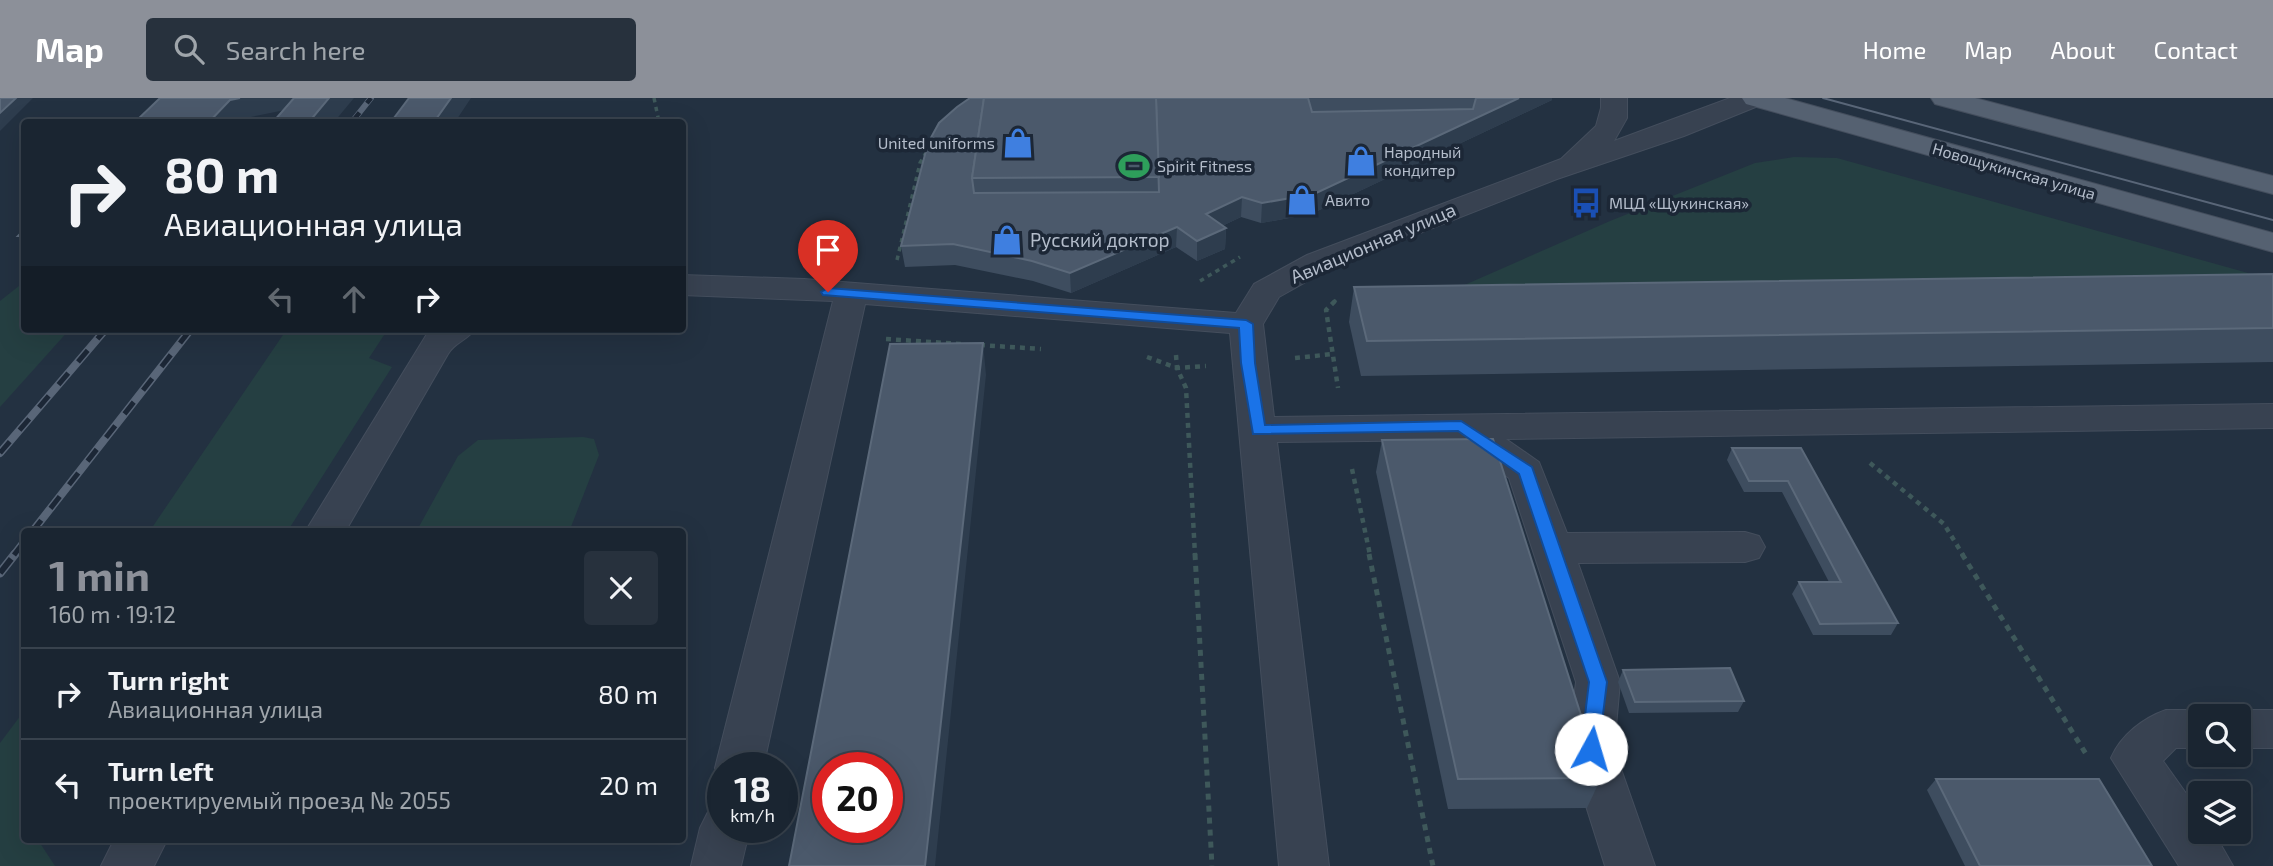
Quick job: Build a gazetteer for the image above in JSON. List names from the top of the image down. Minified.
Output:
{"streets":{"main road":["Новощукинская улица"],"street":["Авиационная улица"]},"crossings":[["Новощукинская улица","Авиационная улица"]],"places":{"shop":["United uniforms","Народный кондитер","Авито","Русский доктор"],"sports":["Spirit Fitness"],"bus stop":["МЦД «Щукинская»"]},"page":{"header":"Map","search":"Search here","nav":["Home","Map","About","Contact"],"turn":["80 m","Авиационная улица"],"heading":["1 min","160 m · 19:12"],"list":[{"name":"Turn right","note":"Авиационная улица","value":"80 m"},{"name":"Turn left","note":"проектируемый проезд № 2055","value":"20 m"}],"speed":"18 km/h","limit":"20"}}
